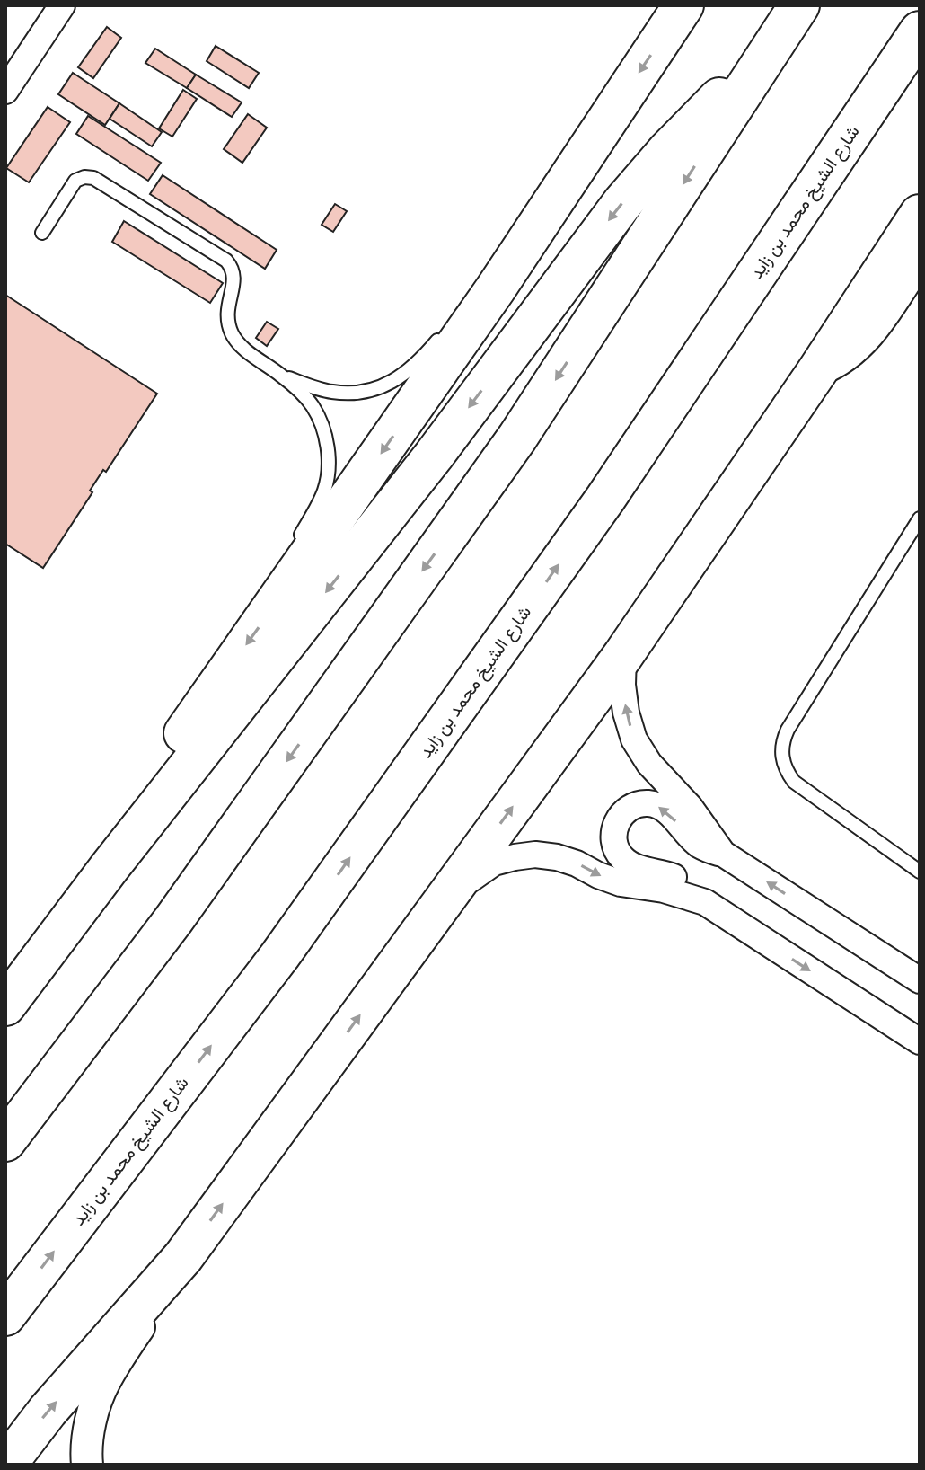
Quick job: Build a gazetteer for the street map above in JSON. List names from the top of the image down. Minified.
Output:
{"streets":{"highway":["شارع الشيخ محمد بن زايد"]}}
